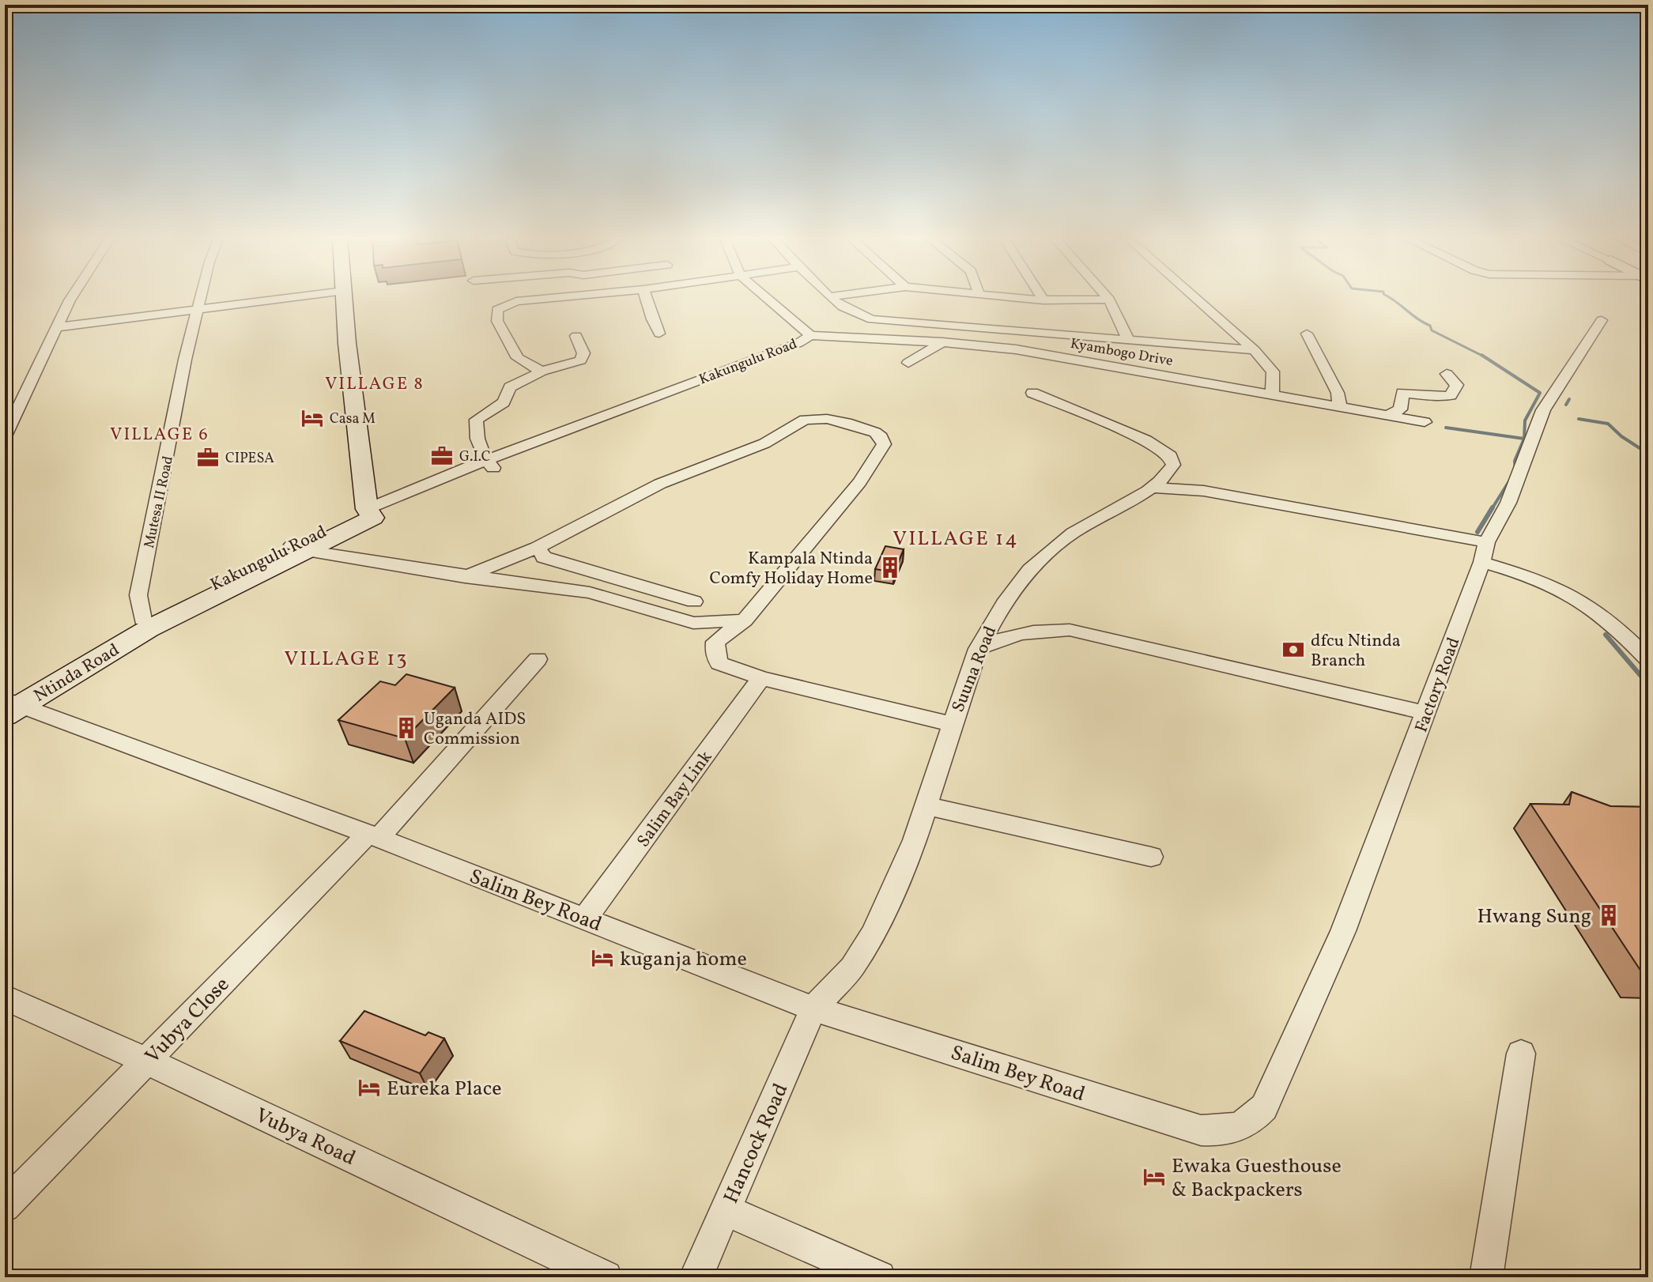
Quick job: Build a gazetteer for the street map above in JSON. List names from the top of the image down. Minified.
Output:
{"streets":{"main road":["Kakungulu Road","Ntinda Road"],"street":["Kyambogo Drive","Mutesa II Road","Suuna Road","Factory Road","Salim Bay Link","Salim Bey Road","Vubya Close","Vubya Road","Hancock Road"]},"crossings":[["Kyambogo Drive","Kakungulu Road"],["Kakungulu Road","Mutesa II Road"],["Kakungulu Road","Ntinda Road"],["Mutesa II Road","Ntinda Road"],["Suuna Road","Salim Bey Road"],["Suuna Road","Hancock Road"],["Ntinda Road","Salim Bey Road"],["Factory Road","Salim Bey Road"],["Salim Bay Link","Salim Bey Road"],["Salim Bey Road","Vubya Close"],["Salim Bey Road","Hancock Road"],["Vubya Close","Vubya Road"]],"districts":["VILLAGE 8","VILLAGE 6","VILLAGE 14","VILLAGE 13"],"places":{"hotel":["Casa M","kuganja home","Eureka Place","Ewaka Guesthouse & Backpackers"],"office":["G.I.C","CIPESA"],"building":["Kampala Ntinda Comfy Holiday Home","Uganda AIDS Commission","Hwang Sung"],"bank":["dfcu Ntinda Branch"]}}
